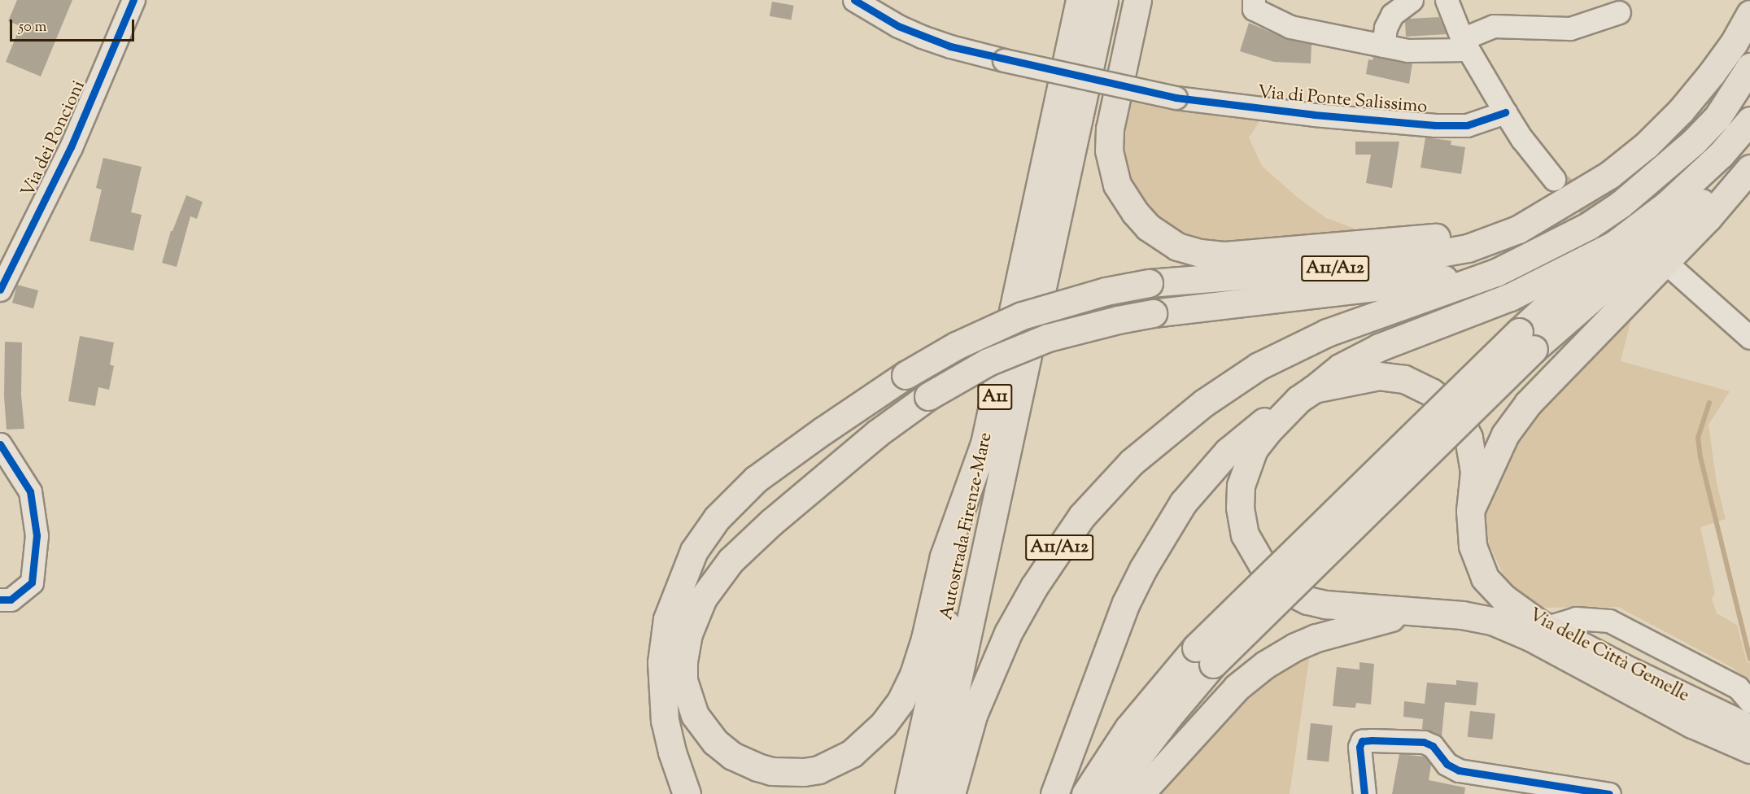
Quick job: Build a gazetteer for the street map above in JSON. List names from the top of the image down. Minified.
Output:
{"streets":{"main road":["A11/A12","A11","Autostrada Firenze-Mare","Via delle Città Gemelle"],"street":["Via di Ponte Salissimo","Via dei Poncioni"]},"scale_bar":"50 m"}
